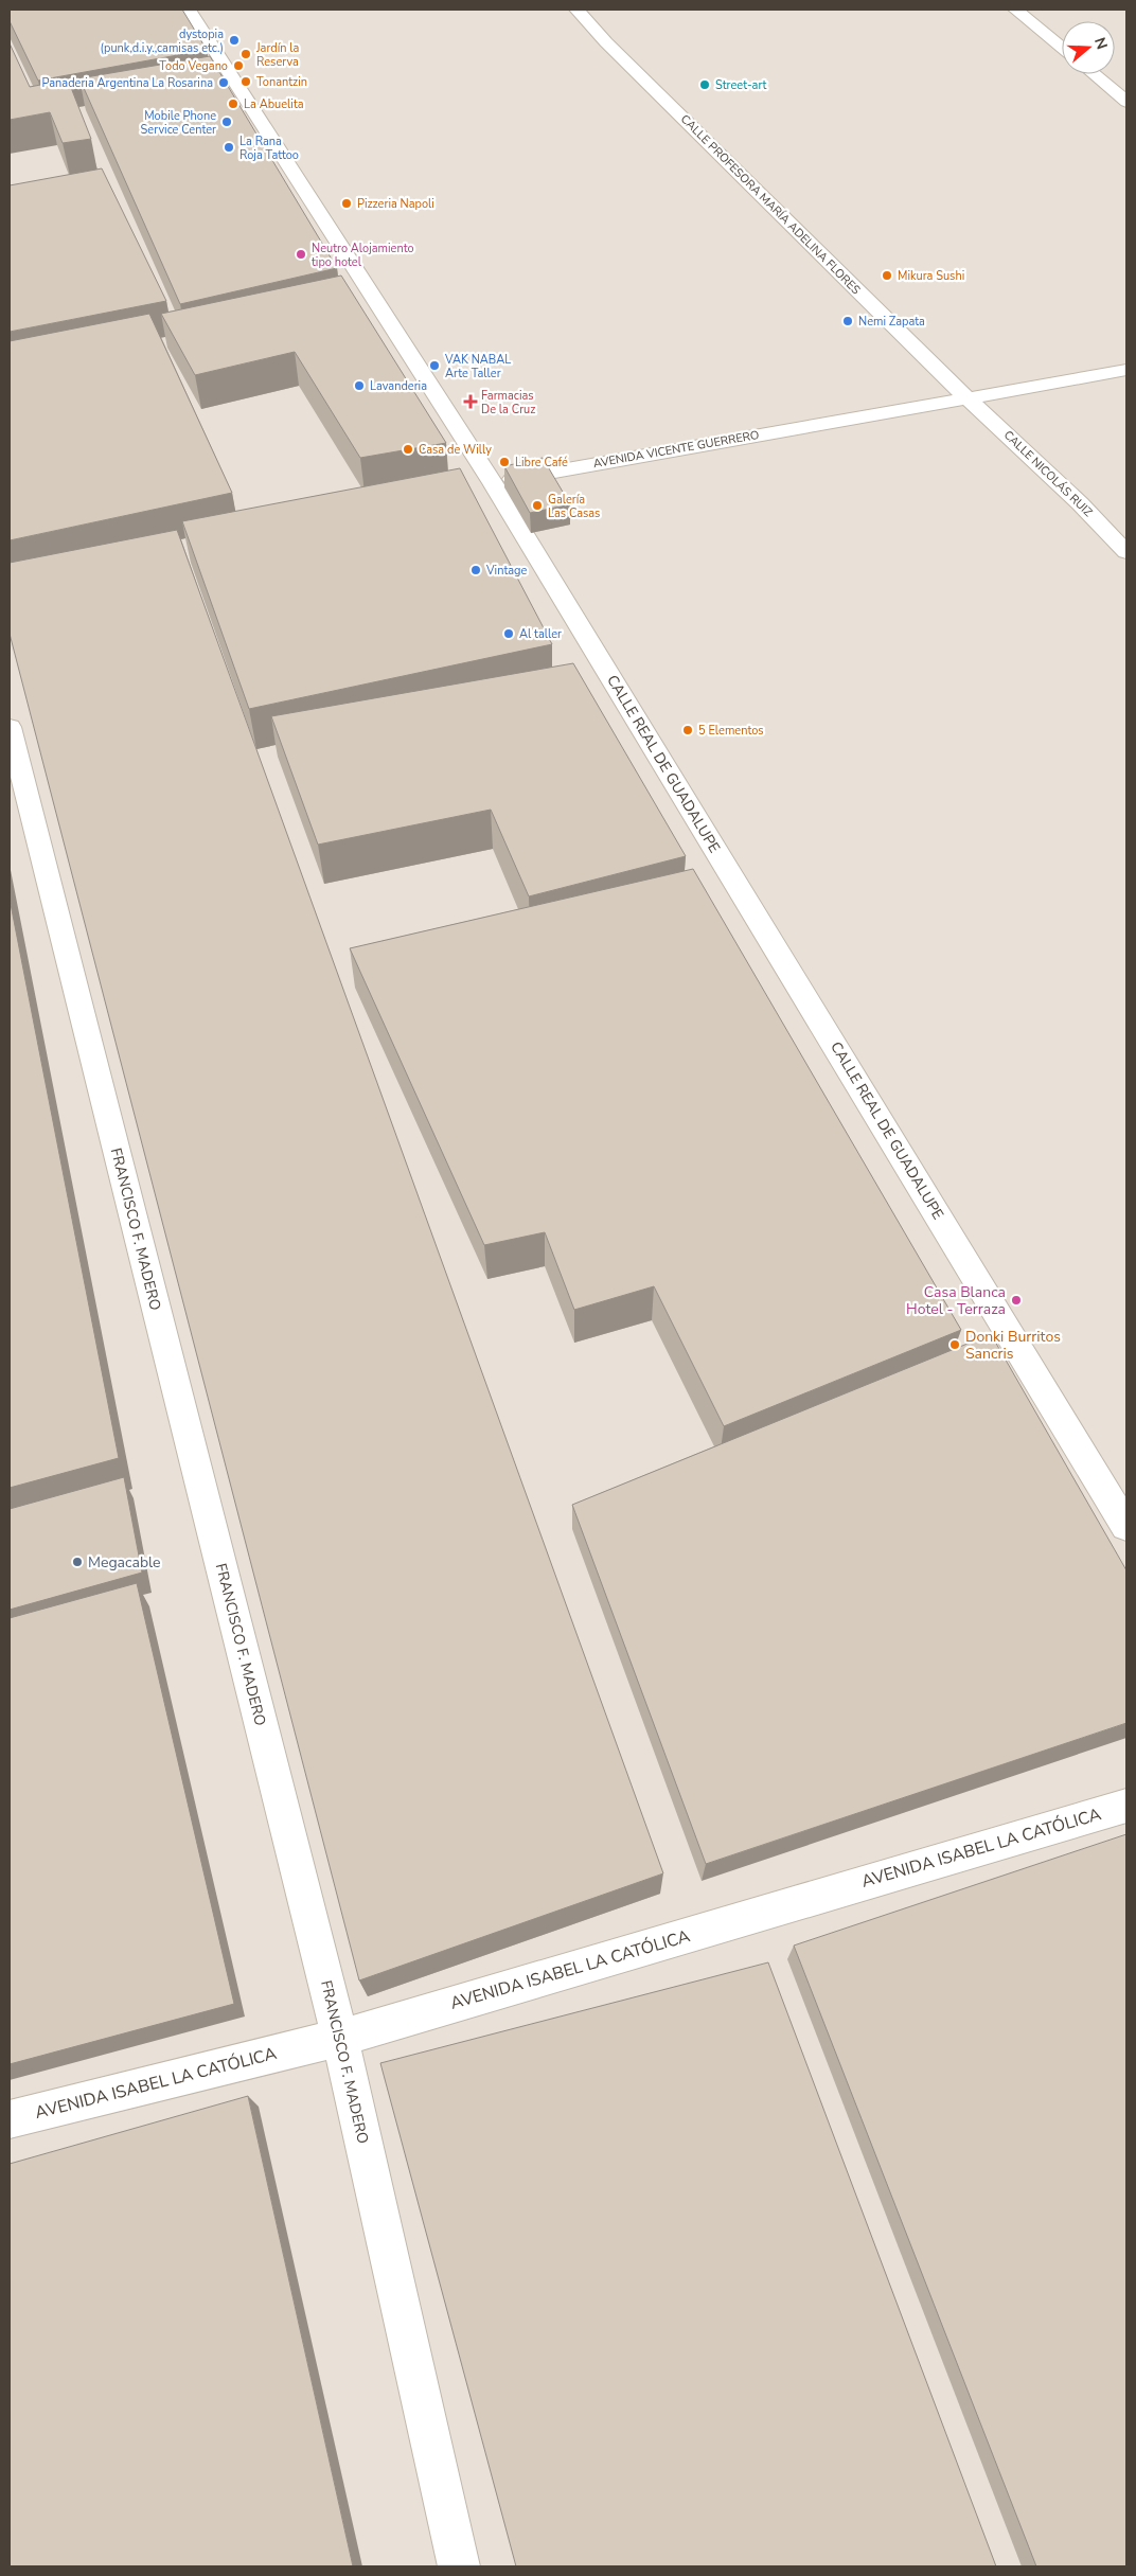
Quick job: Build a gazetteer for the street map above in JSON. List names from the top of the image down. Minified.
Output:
{"streets":{"street":["CALLE PROFESORA MARÍA ADELINA FLORES","AVENIDA VICENTE GUERRERO","CALLE NICOLÁS RUIZ","CALLE REAL DE GUADALUPE","FRANCISCO F. MADERO","AVENIDA ISABEL LA CATÓLICA"]},"crossings":[["CALLE PROFESORA MARÍA ADELINA FLORES","AVENIDA VICENTE GUERRERO"],["CALLE PROFESORA MARÍA ADELINA FLORES","CALLE NICOLÁS RUIZ"],["AVENIDA VICENTE GUERRERO","CALLE NICOLÁS RUIZ"],["AVENIDA VICENTE GUERRERO","CALLE REAL DE GUADALUPE"],["FRANCISCO F. MADERO","AVENIDA ISABEL LA CATÓLICA"]],"places":{"other":["dystopia (punk,d.i.y.,camisas etc.)","Jardín la Reserva","Todo Vegano","Tonantzin","Panaderia Argentina La Rosarina","Street-art","La Abuelita","Mobile Phone Service Center","La Rana Roja Tattoo","Pizzeria Napoli","Neutro Alojamiento tipo hotel","Mikura Sushi","Nemi Zapata","VAK NABAL Arte Taller","Lavanderia","Casa de Willy","Libre Café","Galería Las Casas","Vintage","Al taller","5 Elementos","Casa Blanca Hotel - Terraza","Donki Burritos Sancris","Megacable"],"health":["Farmacias De la Cruz"]},"north":"right"}
